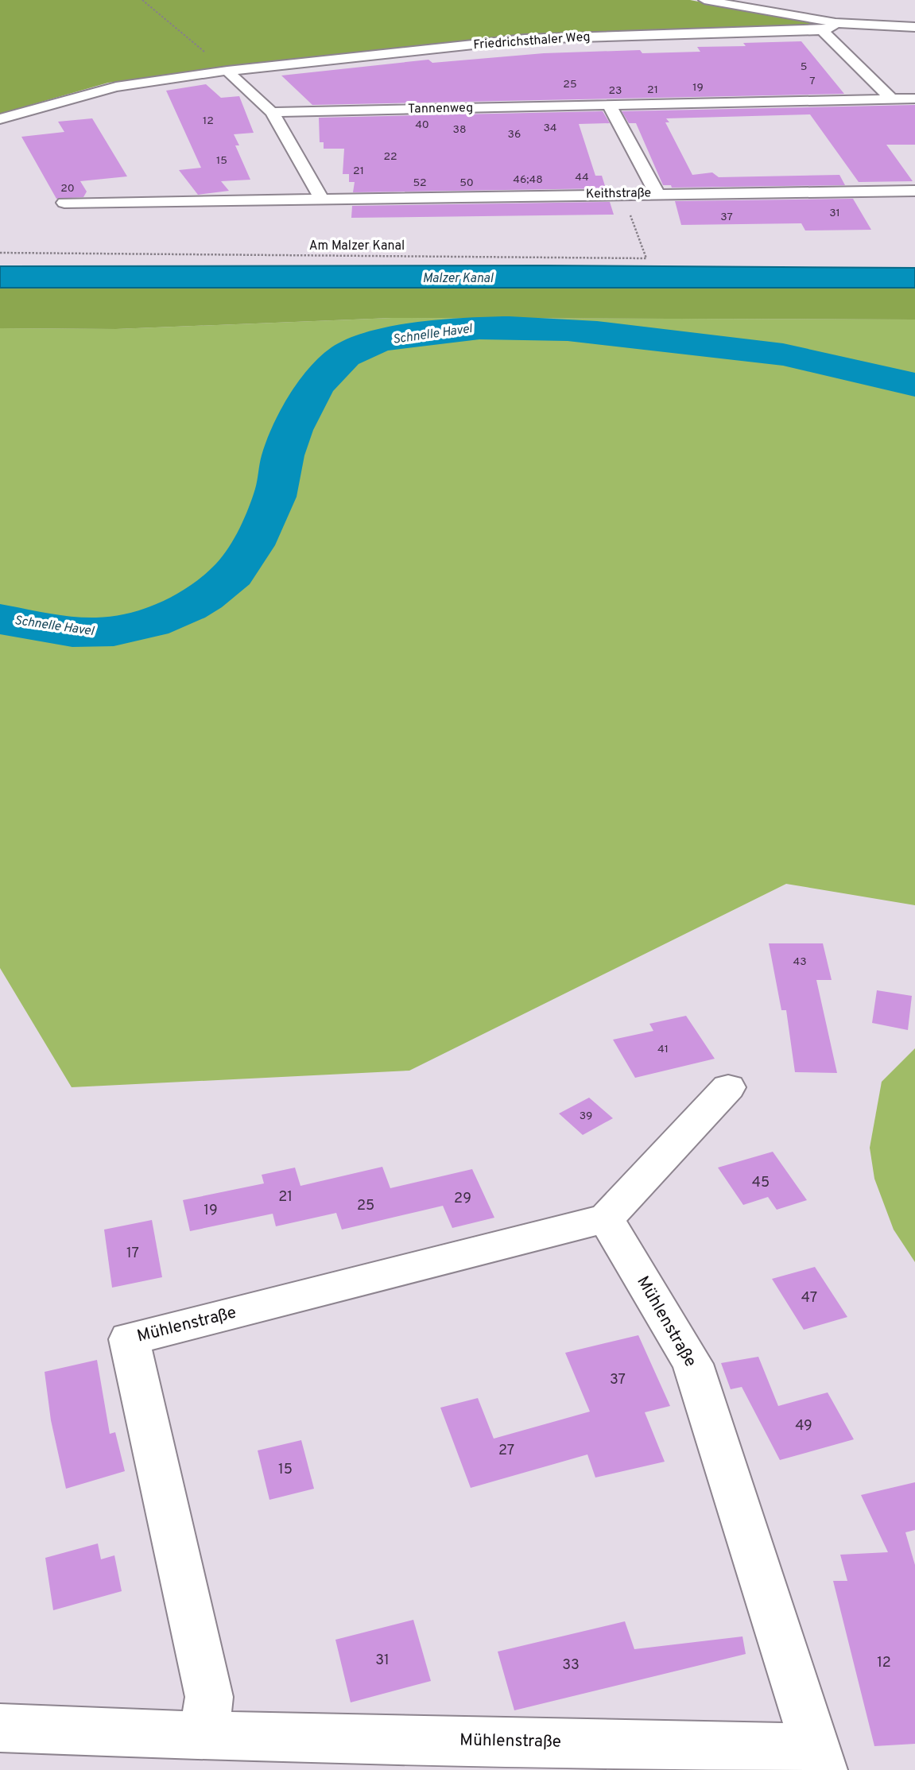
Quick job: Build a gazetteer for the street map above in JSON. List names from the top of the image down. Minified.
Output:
{"streets":{"street":["Friedrichsthaler Weg","Tannenweg","Keithstraße","Mühlenstraße"],"path":["Am Malzer Kanal"]},"crossings":[["Keithstraße","Am Malzer Kanal"]],"water":["Malzer Kanal","Schnelle Havel"],"house_numbers":["5","7","25","19","21","23","12","40","34","38","36","22","15","21","44","46;48","52","50","20","31","37","43","41","39","45","21","29","25","19","17","47","37","49","27","15","31","12","33"]}
